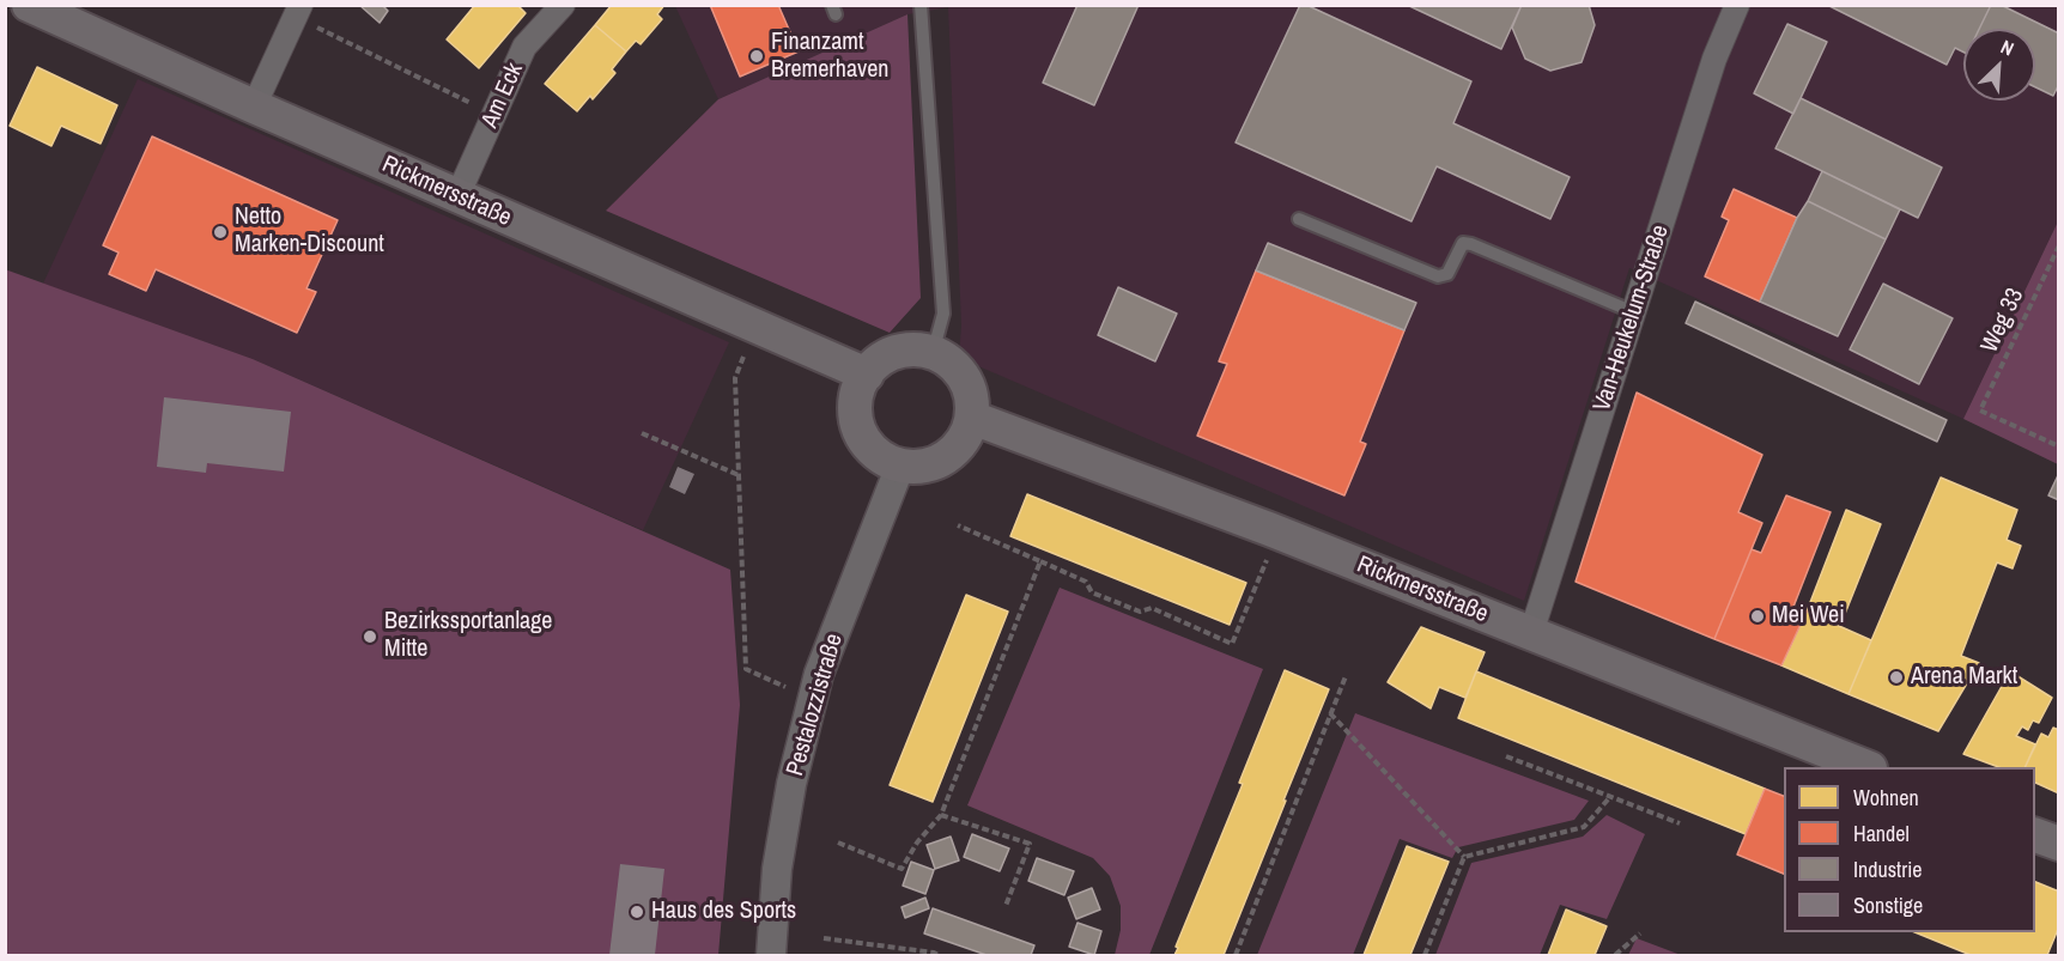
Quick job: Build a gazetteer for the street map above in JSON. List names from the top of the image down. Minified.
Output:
{"streets":{"main road":["Rickmersstraße"],"street":["Am Eck","Van-Heukelum-Straße","Pestalozzistraße"],"path":["Weg 33"]},"crossings":[["Am Eck","Rickmersstraße"],["Rickmersstraße","Van-Heukelum-Straße"],["Rickmersstraße","Pestalozzistraße"]],"places":["Finanzamt Bremerhaven","Netto Marken-Discount","Mei Wei","Bezirkssportanlage Mitte","Arena Markt","Haus des Sports"],"legend":["Wohnen","Handel","Industrie","Sonstige"],"north":"top right"}
